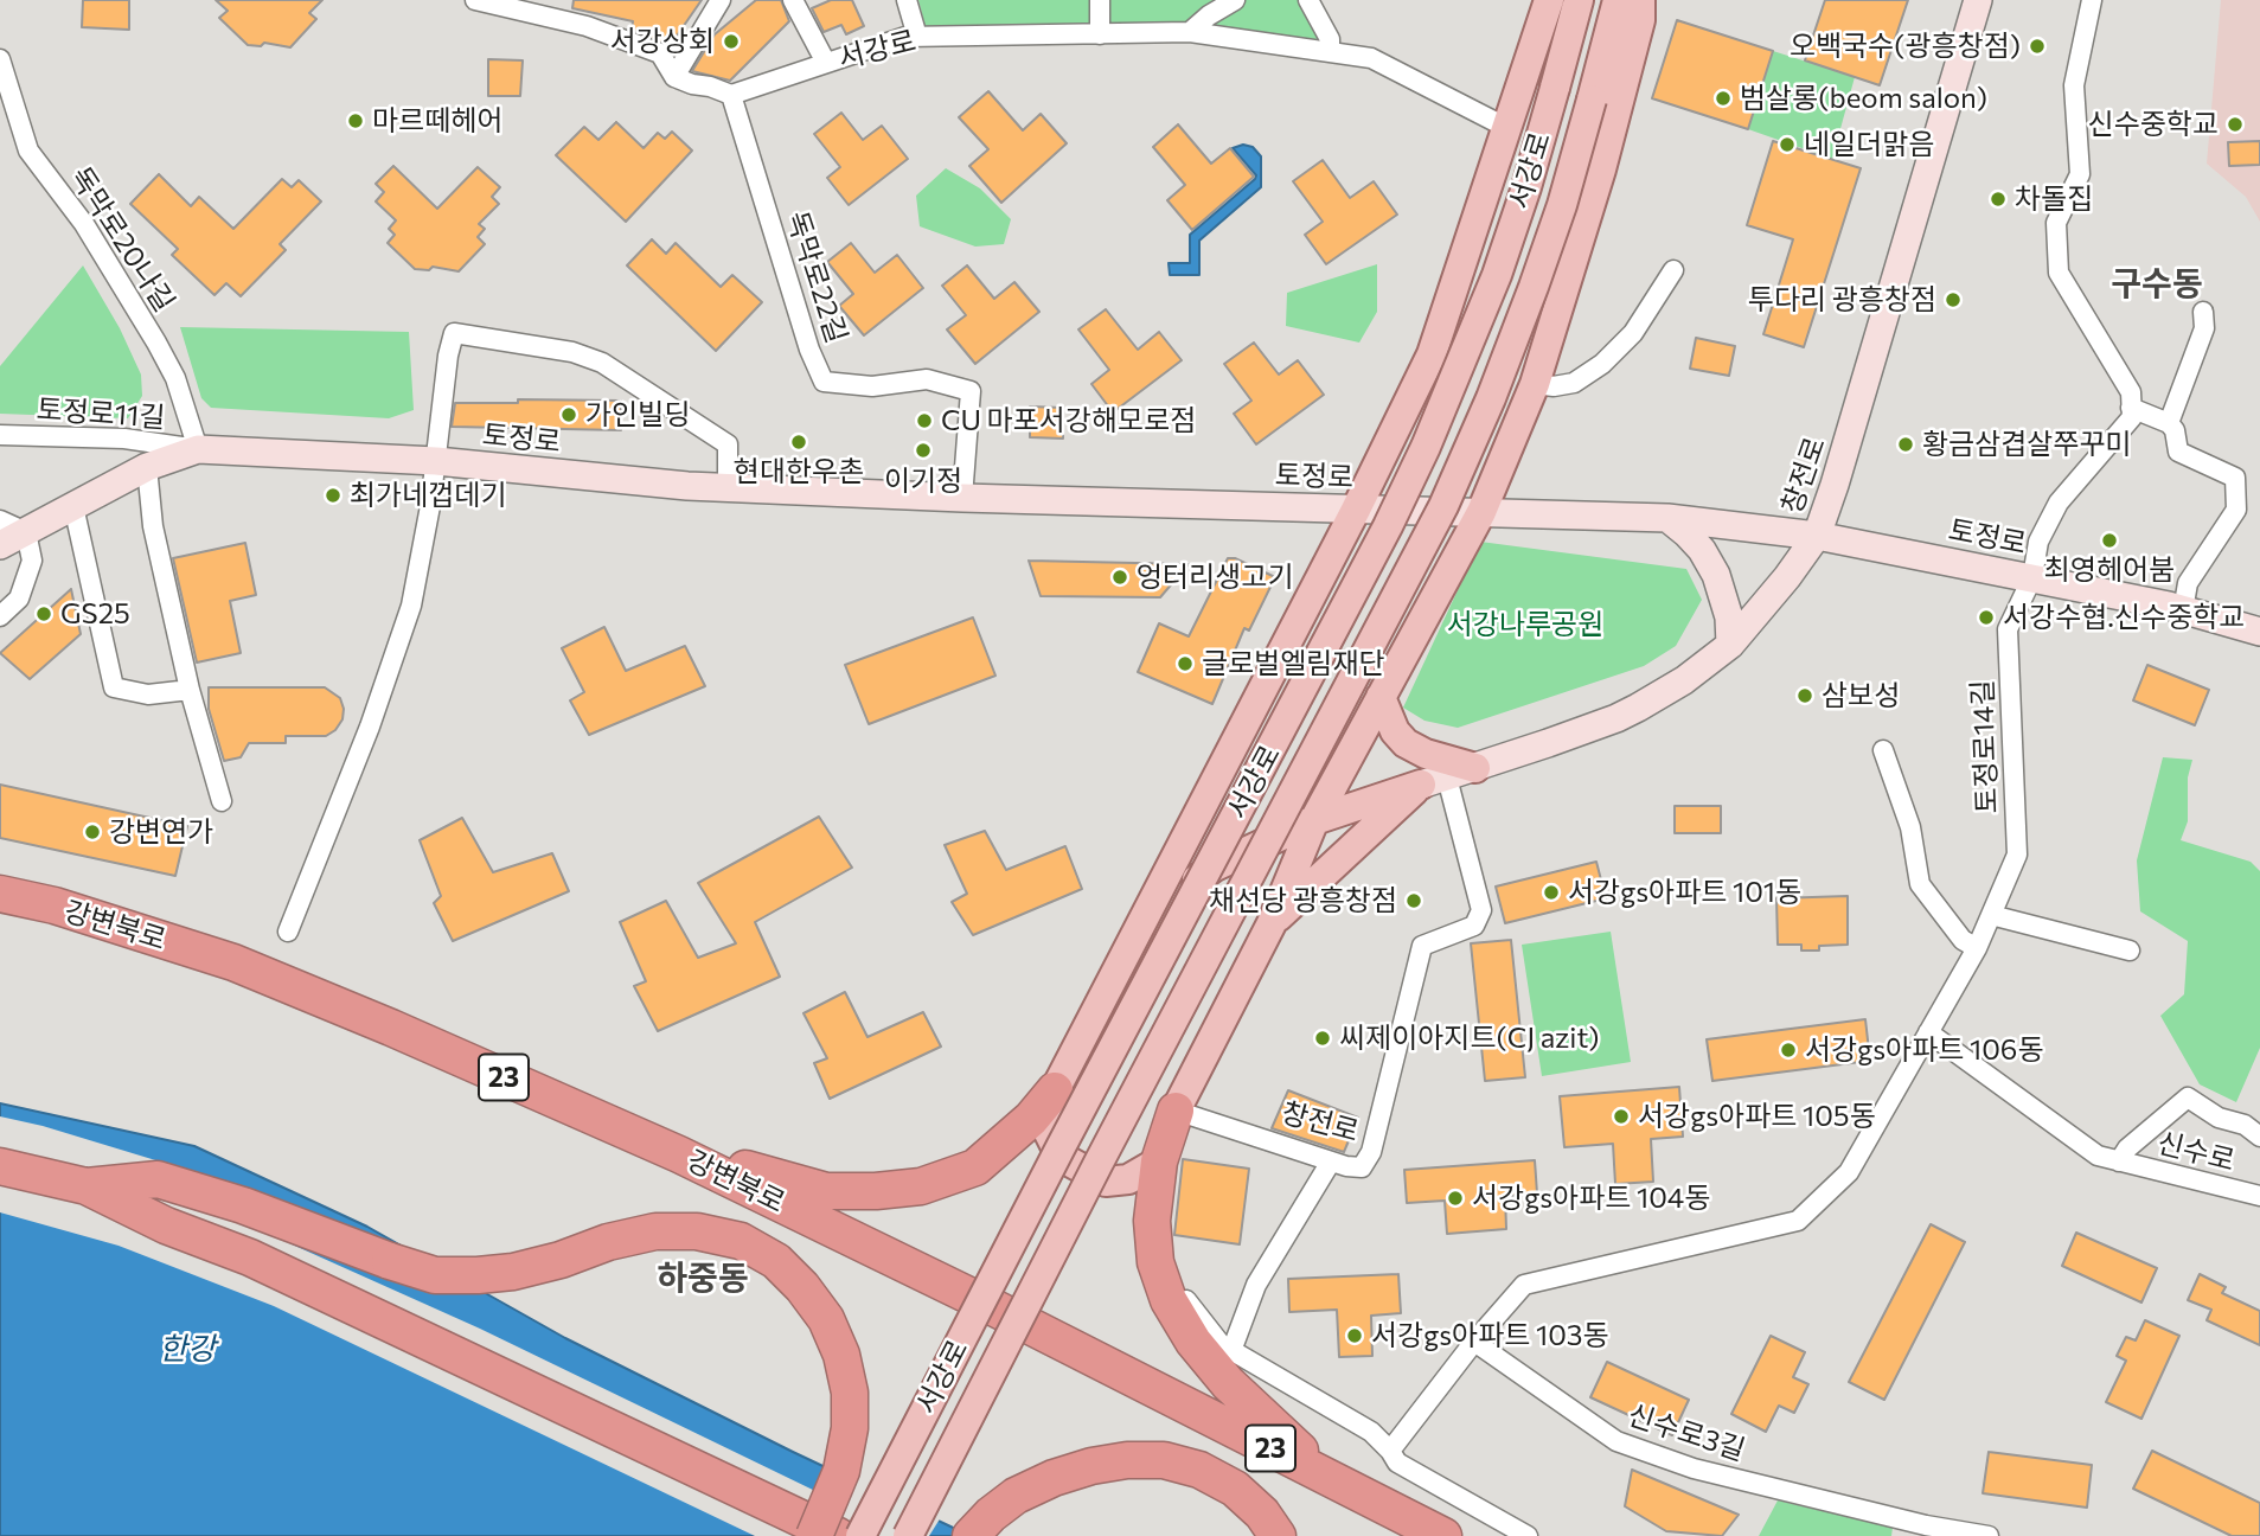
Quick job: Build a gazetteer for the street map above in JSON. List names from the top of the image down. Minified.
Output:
{"streets":{"highway":["강변북로","23"],"main road":["서강로","토정로","창전로"],"street":["독막로20나길","독막로22길","토정로11길","토정로14길","신수로","신수로3길"]},"crossings":[["서강로","독막로22길"],["독막로20나길","토정로11길"],["독막로20나길","토정로"],["독막로22길","토정로"],["토정로11길","토정로"],["토정로","창전로"],["토정로","토정로14길"],["토정로14길","신수로"],["토정로14길","신수로3길"]],"districts":["구수동","하중동"],"water":["한강"],"parks":["서강나루공원"],"places":["서강상회","오백국수(광흥창점)","범살롱(beom salon)","마르떼헤어","신수중학교","네일더맑음","차돌집","투다리 광흥창점","가인빌딩","CU 마포서강해모로점","현대한우촌","황금삼겹살쭈꾸미","이기정","최가네껍데기","최영헤어붐","엉터리생고기","GS25","서강수협.신수중학교","글로벌엘림재단","삼보성","강변연가","서강gs아파트 101동","채선당 광흥창점","씨제이아지트(CJ azit)","서강gs아파트 106동","서강gs아파트 105동","서강gs아파트 104동","서강gs아파트 103동"]}
